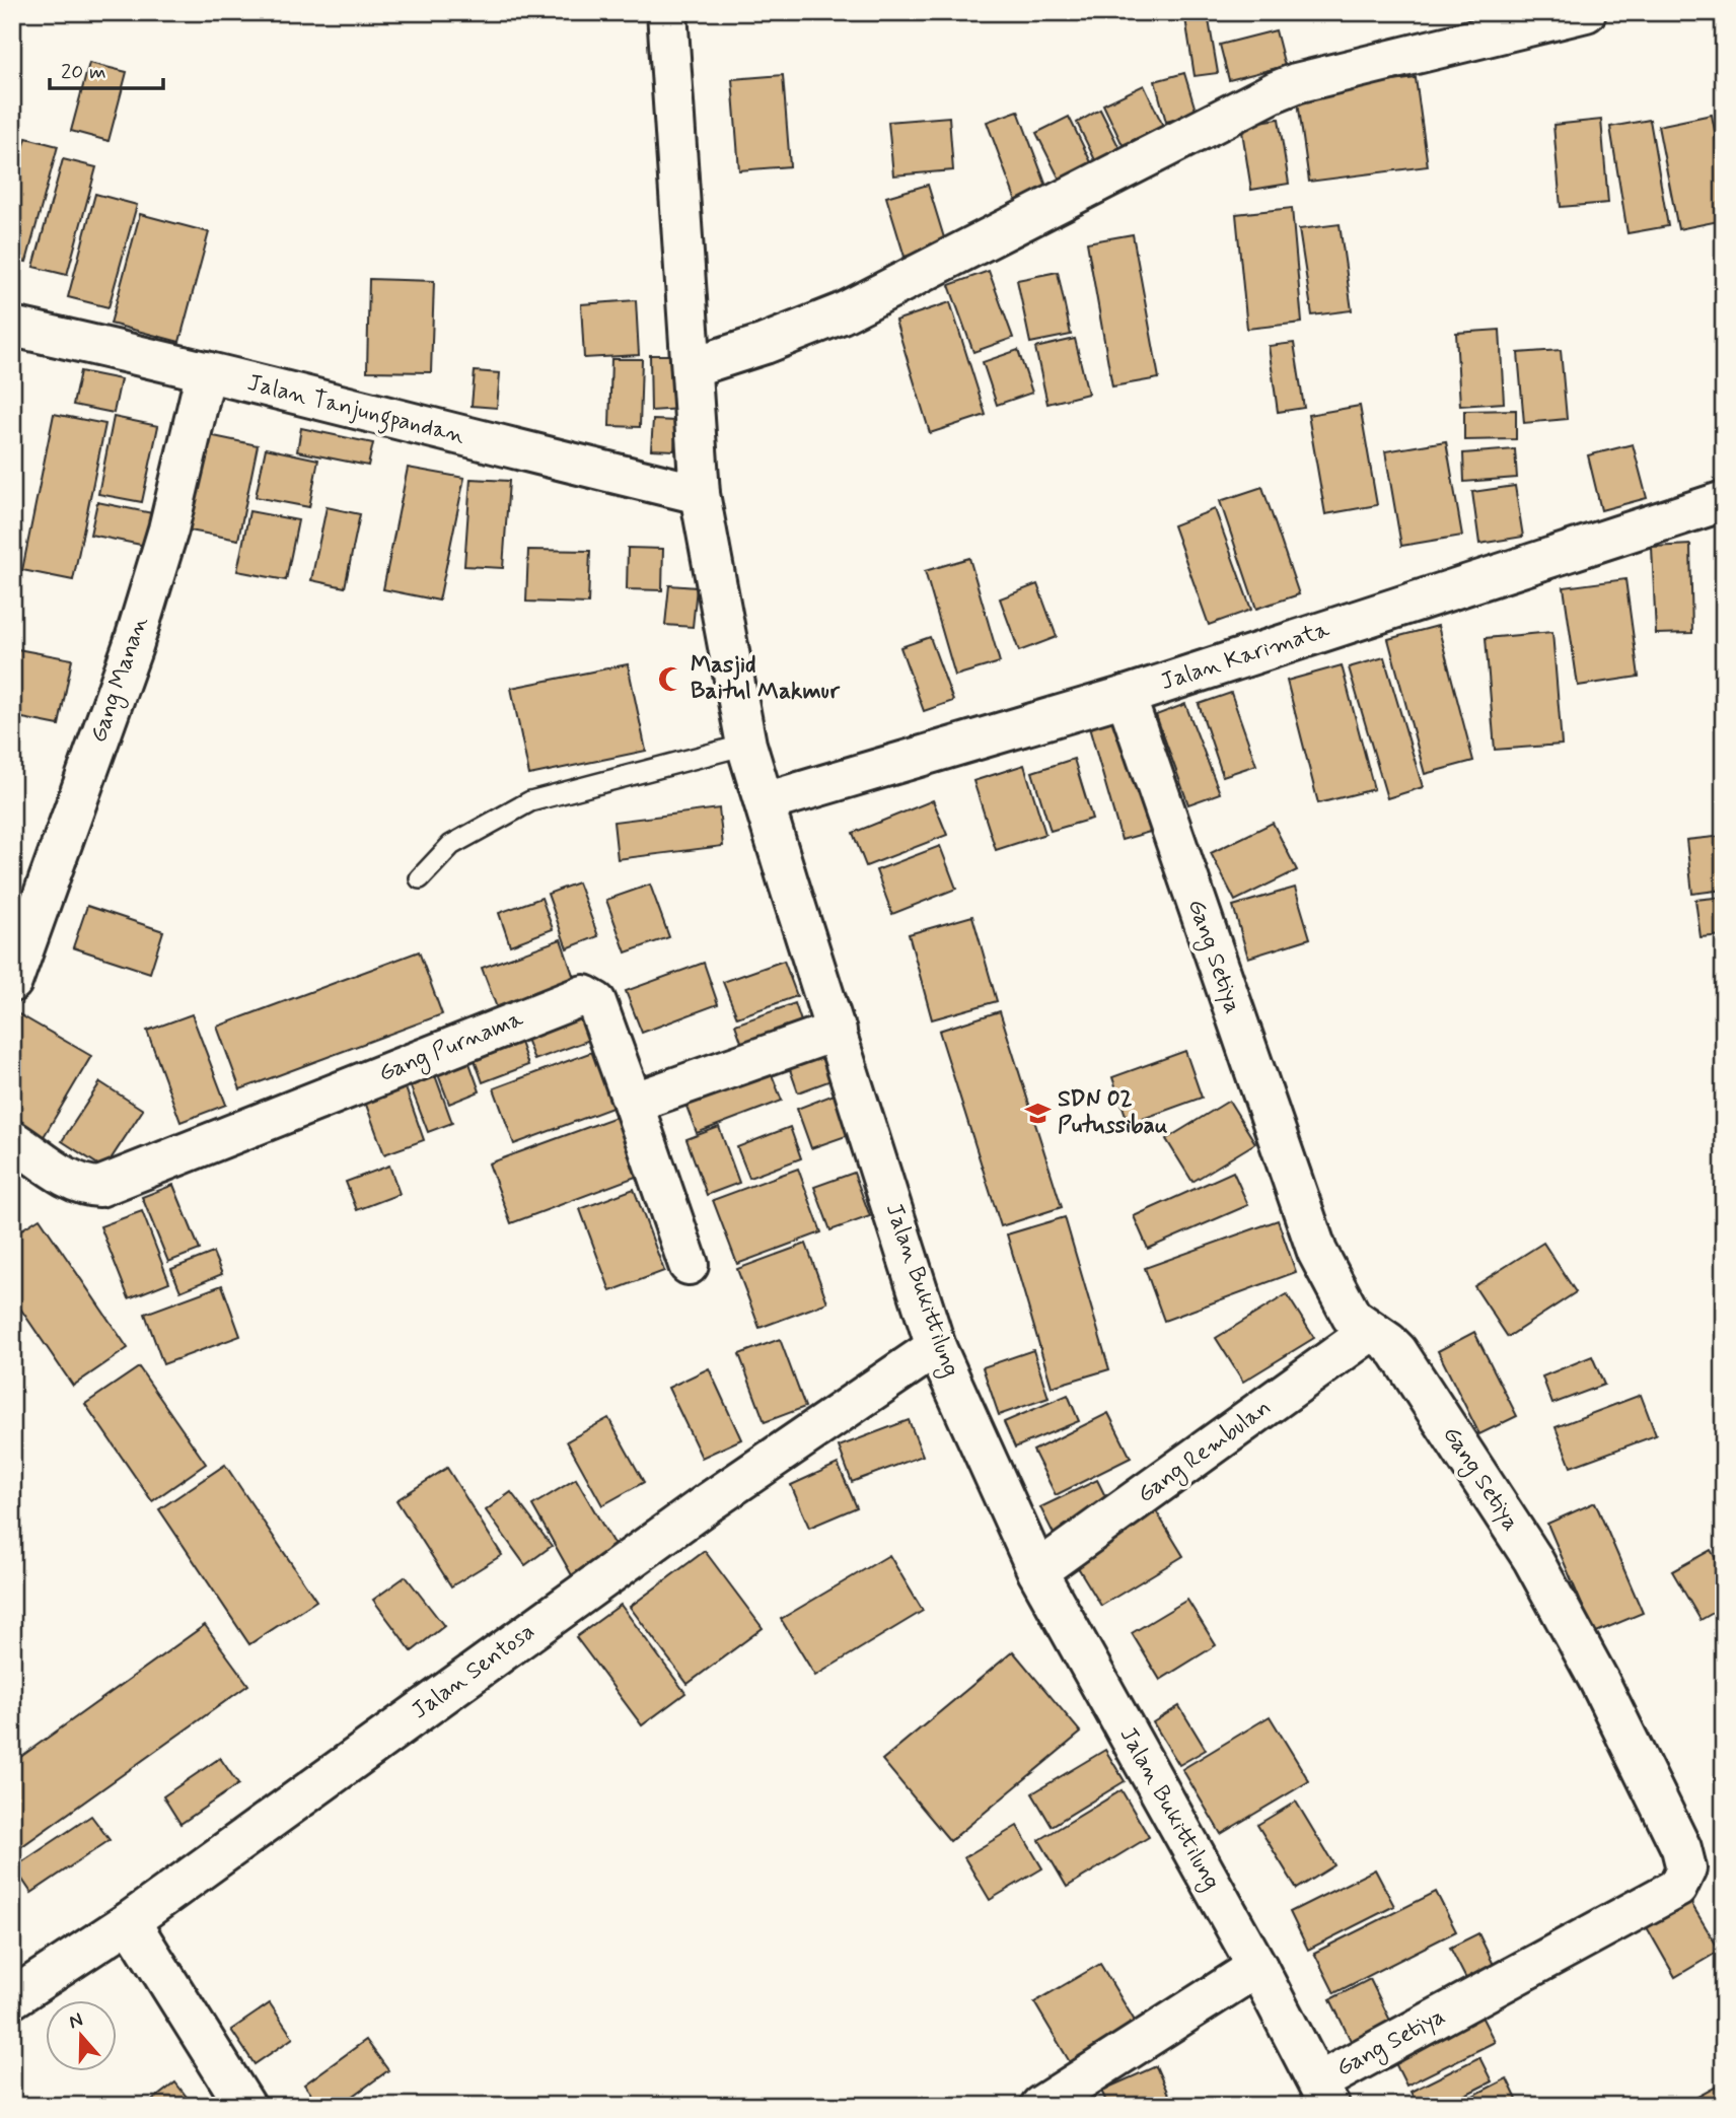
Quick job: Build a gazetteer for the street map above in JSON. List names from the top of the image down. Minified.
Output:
{"streets":{"street":["Jalan Tanjungpandan","Jalan Karimata","Gang Manan","Gang Setiya","Gang Purnama","Jalan Bukittilung","Gang Rembulan","Jalan Sentosa"]},"crossings":[["Jalan Tanjungpandan","Gang Manan"],["Jalan Tanjungpandan","Jalan Bukittilung"],["Jalan Karimata","Gang Setiya"],["Jalan Karimata","Jalan Bukittilung"],["Gang Setiya","Jalan Bukittilung"],["Gang Setiya","Gang Rembulan"],["Jalan Bukittilung","Gang Rembulan"],["Jalan Bukittilung","Jalan Sentosa"]],"places":{"mosque":["Masjid Baitul Makmur"],"school or university":["SDN 02 Putussibau"]},"scale_bar":"20 m","north":"top"}
